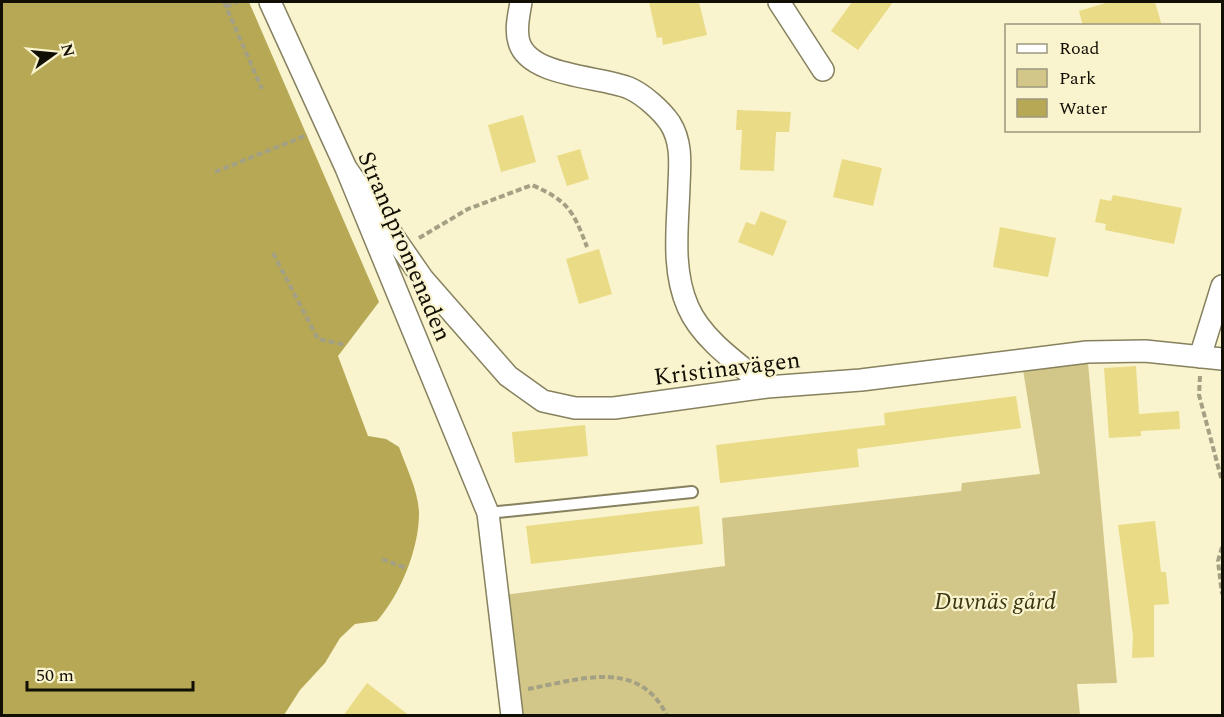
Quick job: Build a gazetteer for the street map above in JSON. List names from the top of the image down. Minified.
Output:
{"streets":{"street":["Strandpromenaden","Kristinavägen"]},"crossings":[["Strandpromenaden","Kristinavägen"]],"parks":["Duvnäs gård"],"legend":["Road","Park","Water"],"scale_bar":"50 m","north":"right"}
